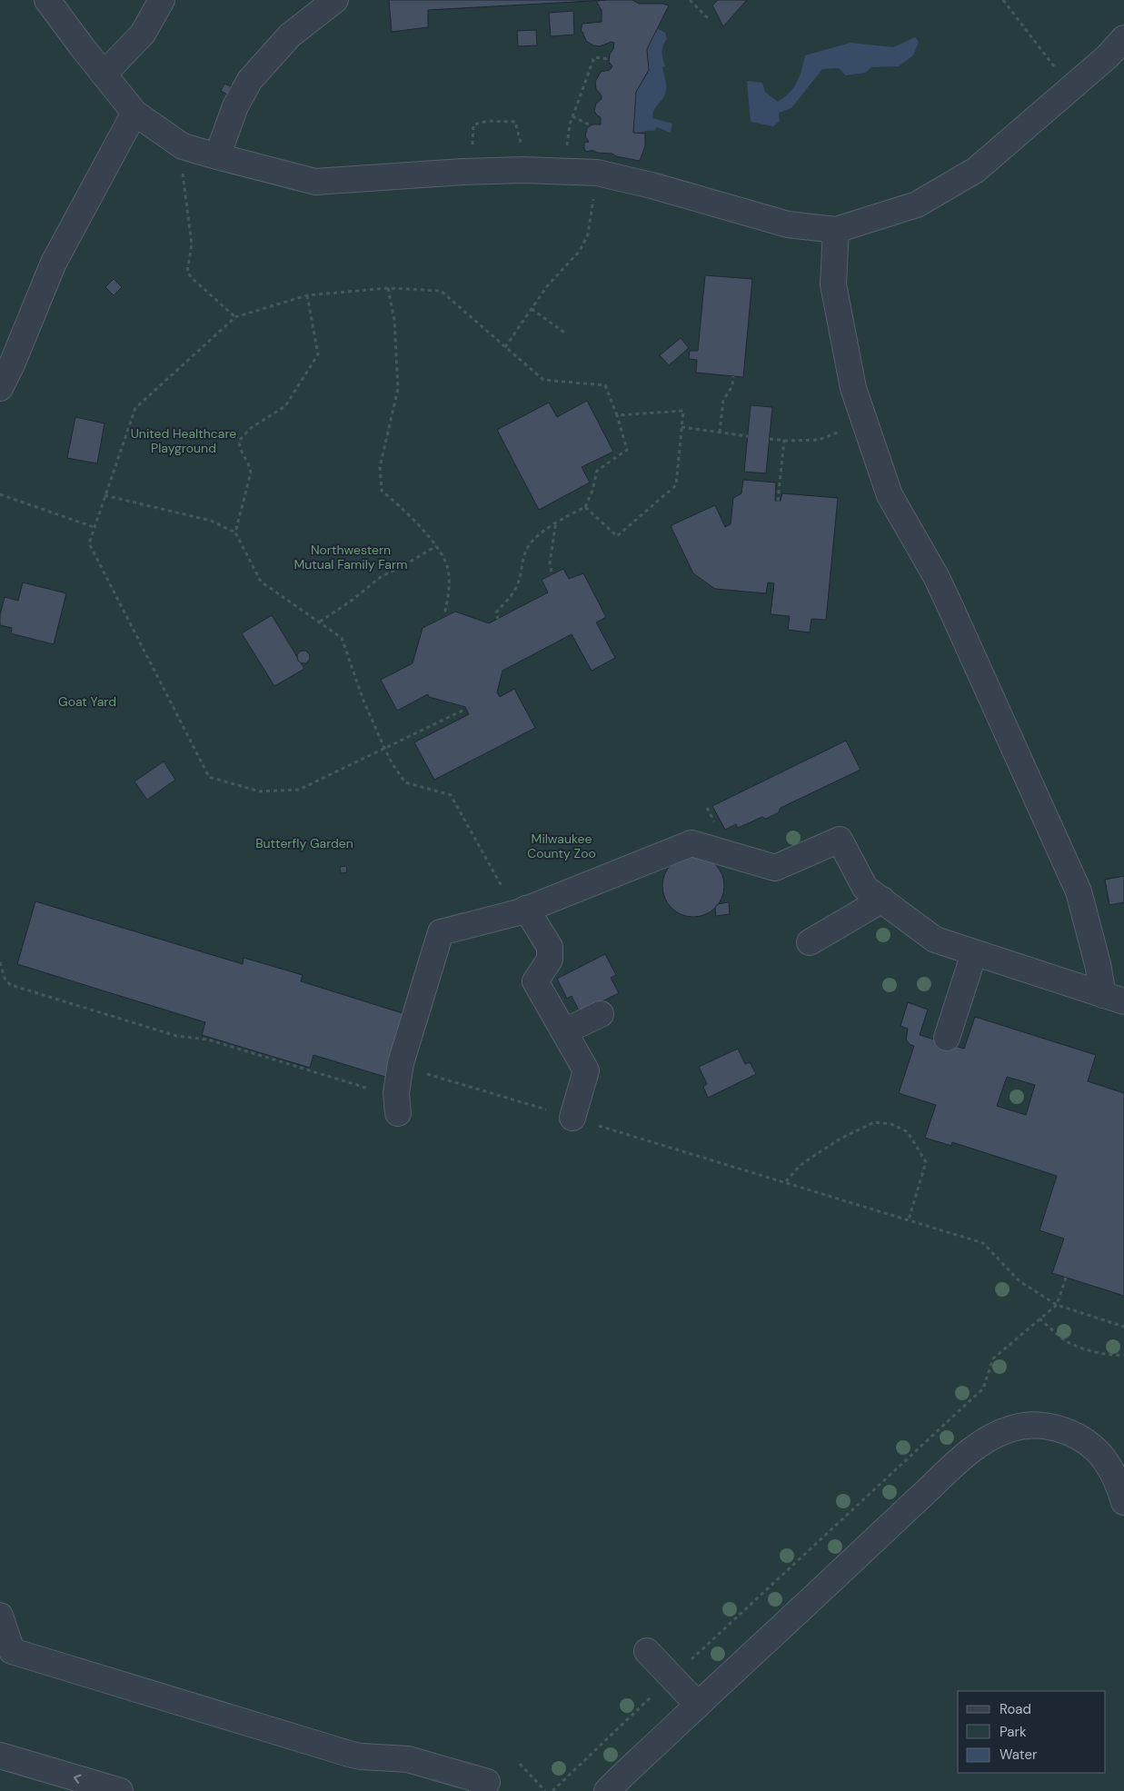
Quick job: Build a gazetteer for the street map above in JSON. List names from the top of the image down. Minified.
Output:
{"parks":["United Healthcare Playground","Northwestern Mutual Family Farm","Goat Yard","Milwaukee County Zoo","Butterfly Garden"],"legend":["Road","Park","Water"]}
